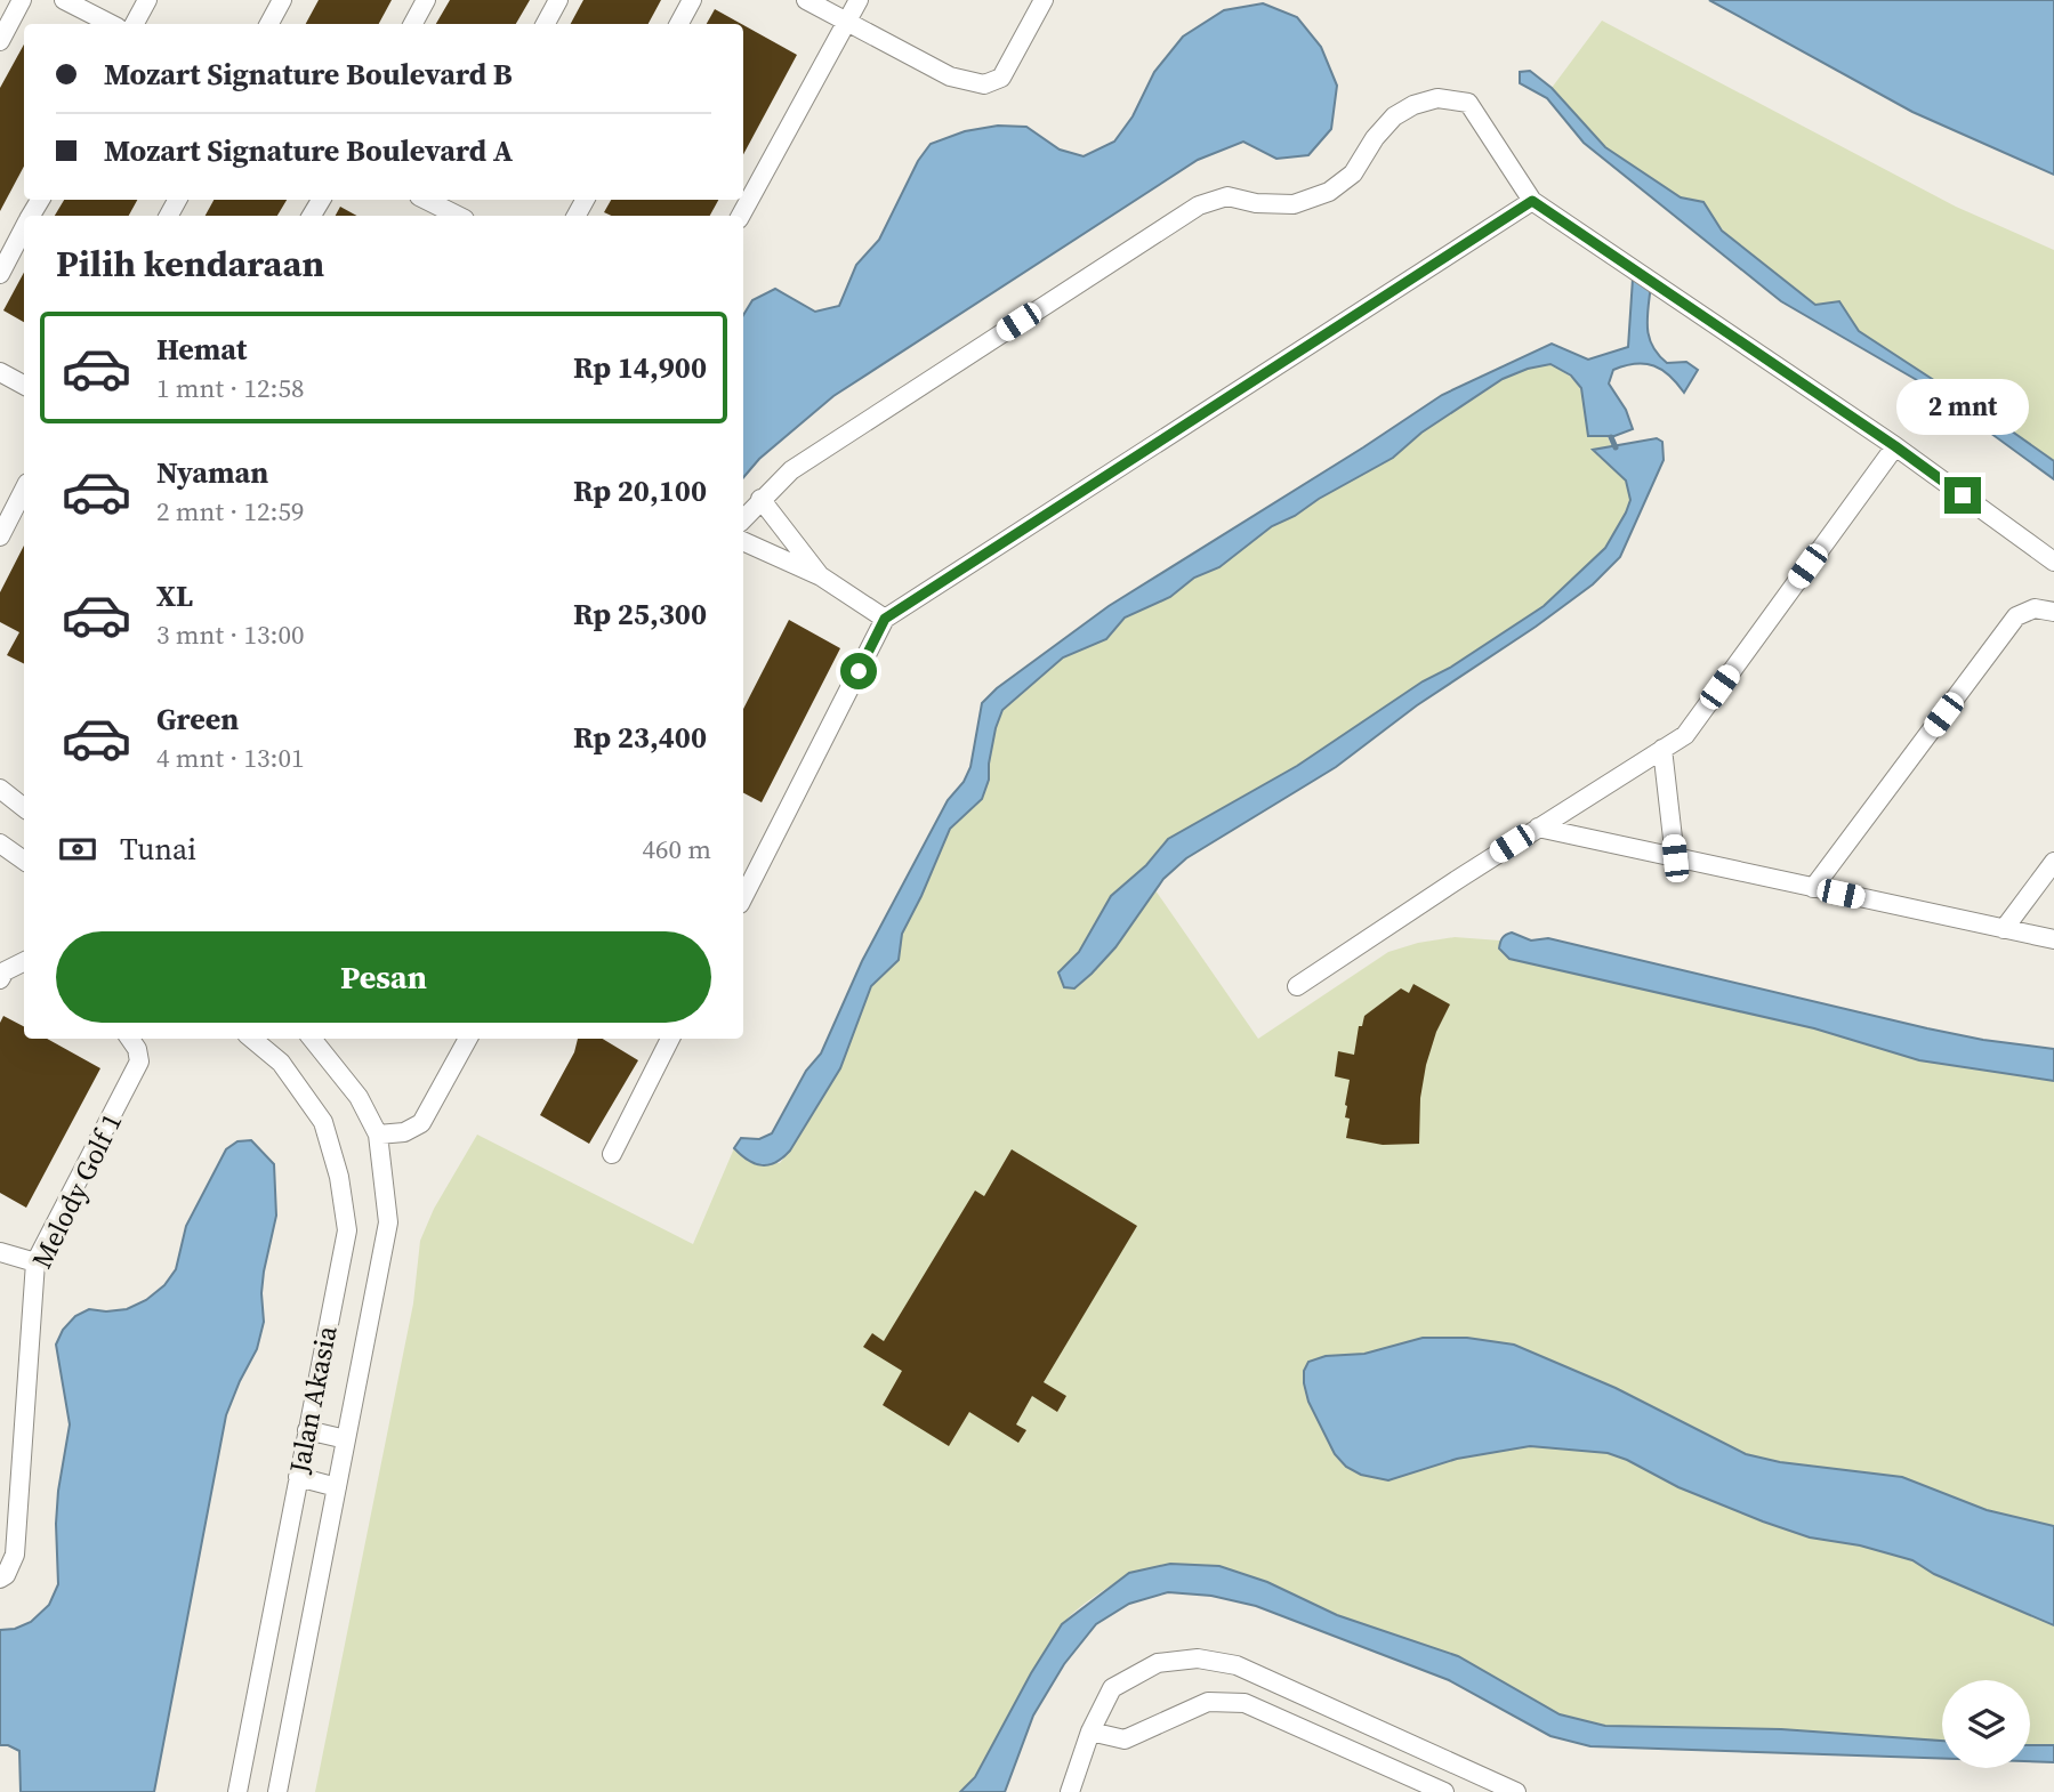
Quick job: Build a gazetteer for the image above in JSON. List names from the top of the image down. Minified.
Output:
{"streets":{"street":["Melody Golf 1","Jalan Akasia"]},"page":{"banner":["Mozart Signature Boulevard B","Mozart Signature Boulevard A"],"heading":"Pilih kendaraan","list":[{"name":"Hemat","note":"1 mnt · 12:58","value":"Rp 14,900"},{"name":"Nyaman","note":"2 mnt · 12:59","value":"Rp 20,100"},{"name":"XL","note":"3 mnt · 13:00","value":"Rp 25,300"},{"name":"Green","note":"4 mnt · 13:01","value":"Rp 23,400"}],"bubble":"2 mnt","pay":["Tunai","460 m"],"buttons":"Pesan"}}
